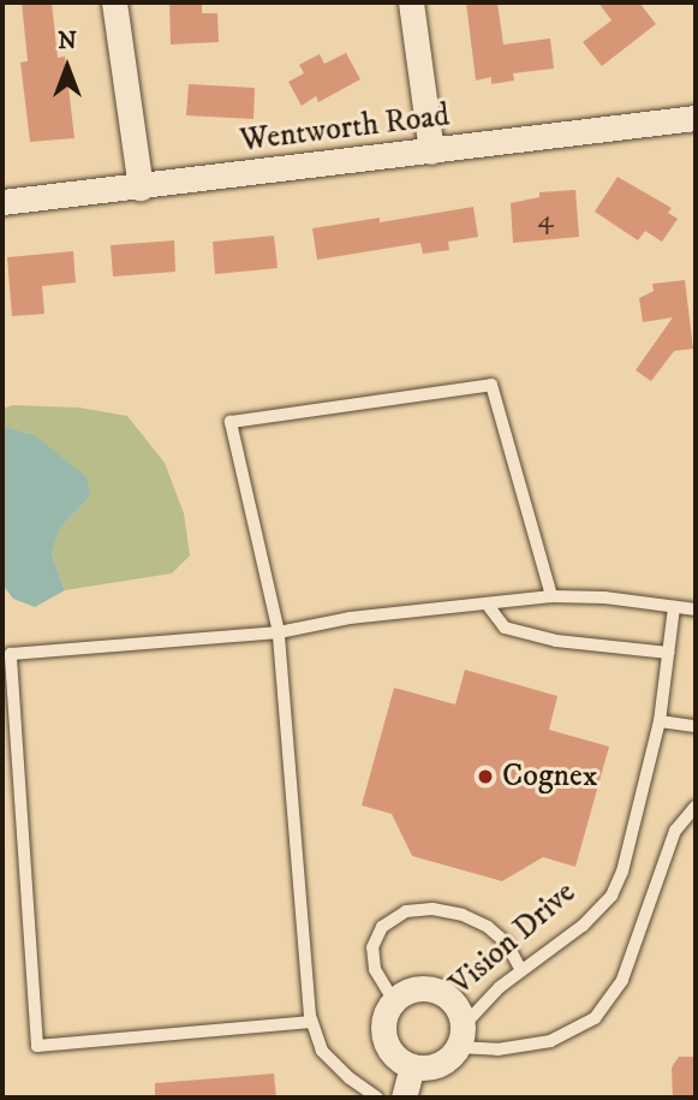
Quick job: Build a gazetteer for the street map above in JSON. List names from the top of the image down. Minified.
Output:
{"streets":{"street":["Wentworth Road","Vision Drive"]},"places":["Cognex"],"house_numbers":["4"],"north":"top"}
